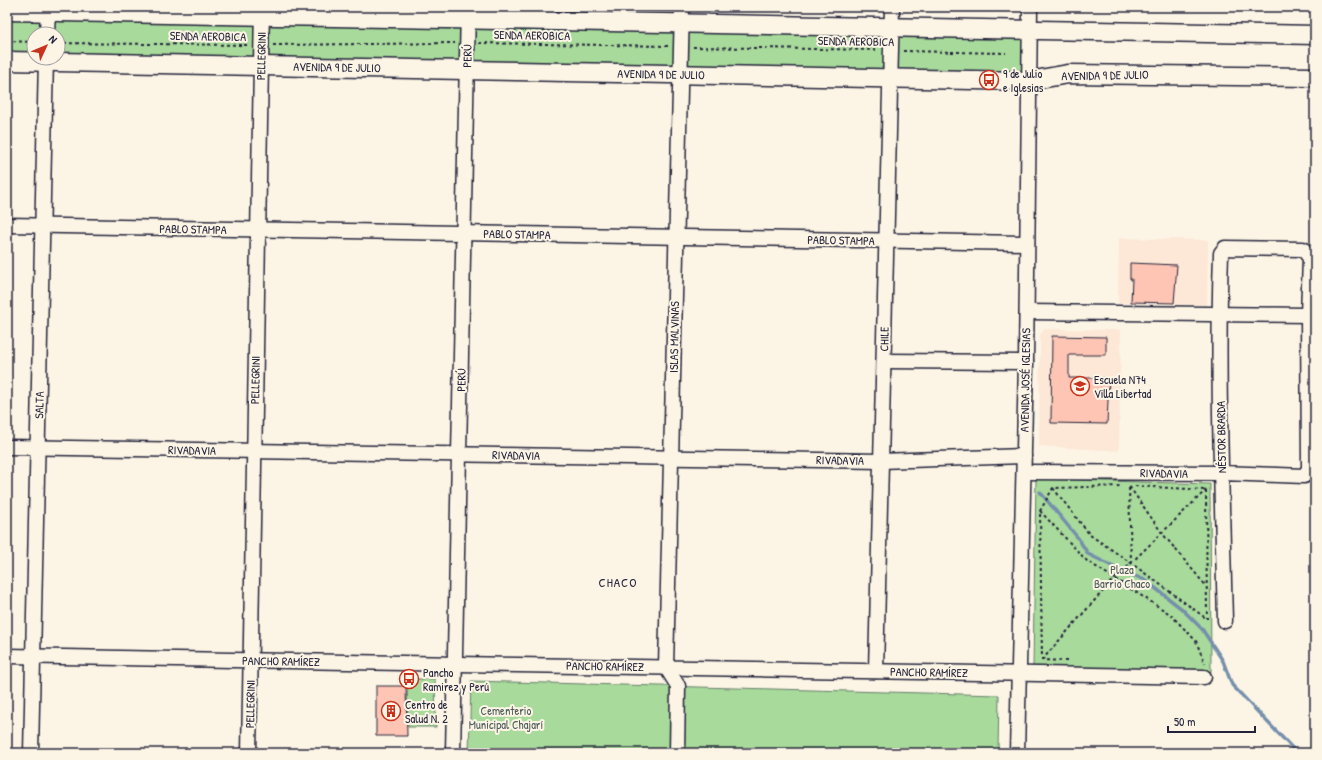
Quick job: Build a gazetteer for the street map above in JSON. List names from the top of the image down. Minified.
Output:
{"streets":{"main road":["AVENIDA 9 DE JULIO"],"street":["PELLEGRINI","PERÚ","PABLO STAMPA","ISLAS MALVINAS","CHILE","AVENIDA JOSÉ IGLESIAS","SALTA","NÉSTOR BRARDA","RIVADAVIA","PANCHO RAMÍREZ"],"path":["SENDA AEROBICA"]},"crossings":[["SENDA AEROBICA","PELLEGRINI"],["SENDA AEROBICA","PERÚ"],["SENDA AEROBICA","ISLAS MALVINAS"],["SENDA AEROBICA","CHILE"],["PELLEGRINI","AVENIDA 9 DE JULIO"],["PELLEGRINI","PABLO STAMPA"],["PELLEGRINI","RIVADAVIA"],["PELLEGRINI","PANCHO RAMÍREZ"],["PERÚ","AVENIDA 9 DE JULIO"],["PERÚ","PABLO STAMPA"],["PERÚ","RIVADAVIA"],["PERÚ","PANCHO RAMÍREZ"],["AVENIDA 9 DE JULIO","ISLAS MALVINAS"],["AVENIDA 9 DE JULIO","CHILE"],["AVENIDA 9 DE JULIO","AVENIDA JOSÉ IGLESIAS"],["PABLO STAMPA","ISLAS MALVINAS"],["PABLO STAMPA","CHILE"],["PABLO STAMPA","AVENIDA JOSÉ IGLESIAS"],["PABLO STAMPA","SALTA"],["ISLAS MALVINAS","RIVADAVIA"],["ISLAS MALVINAS","PANCHO RAMÍREZ"],["CHILE","RIVADAVIA"],["CHILE","PANCHO RAMÍREZ"],["AVENIDA JOSÉ IGLESIAS","RIVADAVIA"],["AVENIDA JOSÉ IGLESIAS","PANCHO RAMÍREZ"],["SALTA","RIVADAVIA"],["SALTA","PANCHO RAMÍREZ"],["NÉSTOR BRARDA","RIVADAVIA"]],"districts":["CHACO"],"parks":["Plaza Barrio Chaco","Cementerio Municipal Chajarí"],"places":{"bus stop":["9 de Julio e Iglesias","Pancho Ramirez y Perú"],"school or university":["Escuela N74 Villa Libertad"],"building":["Centro de Salud N. 2"]},"scale_bar":"50 m","north":"top right"}
